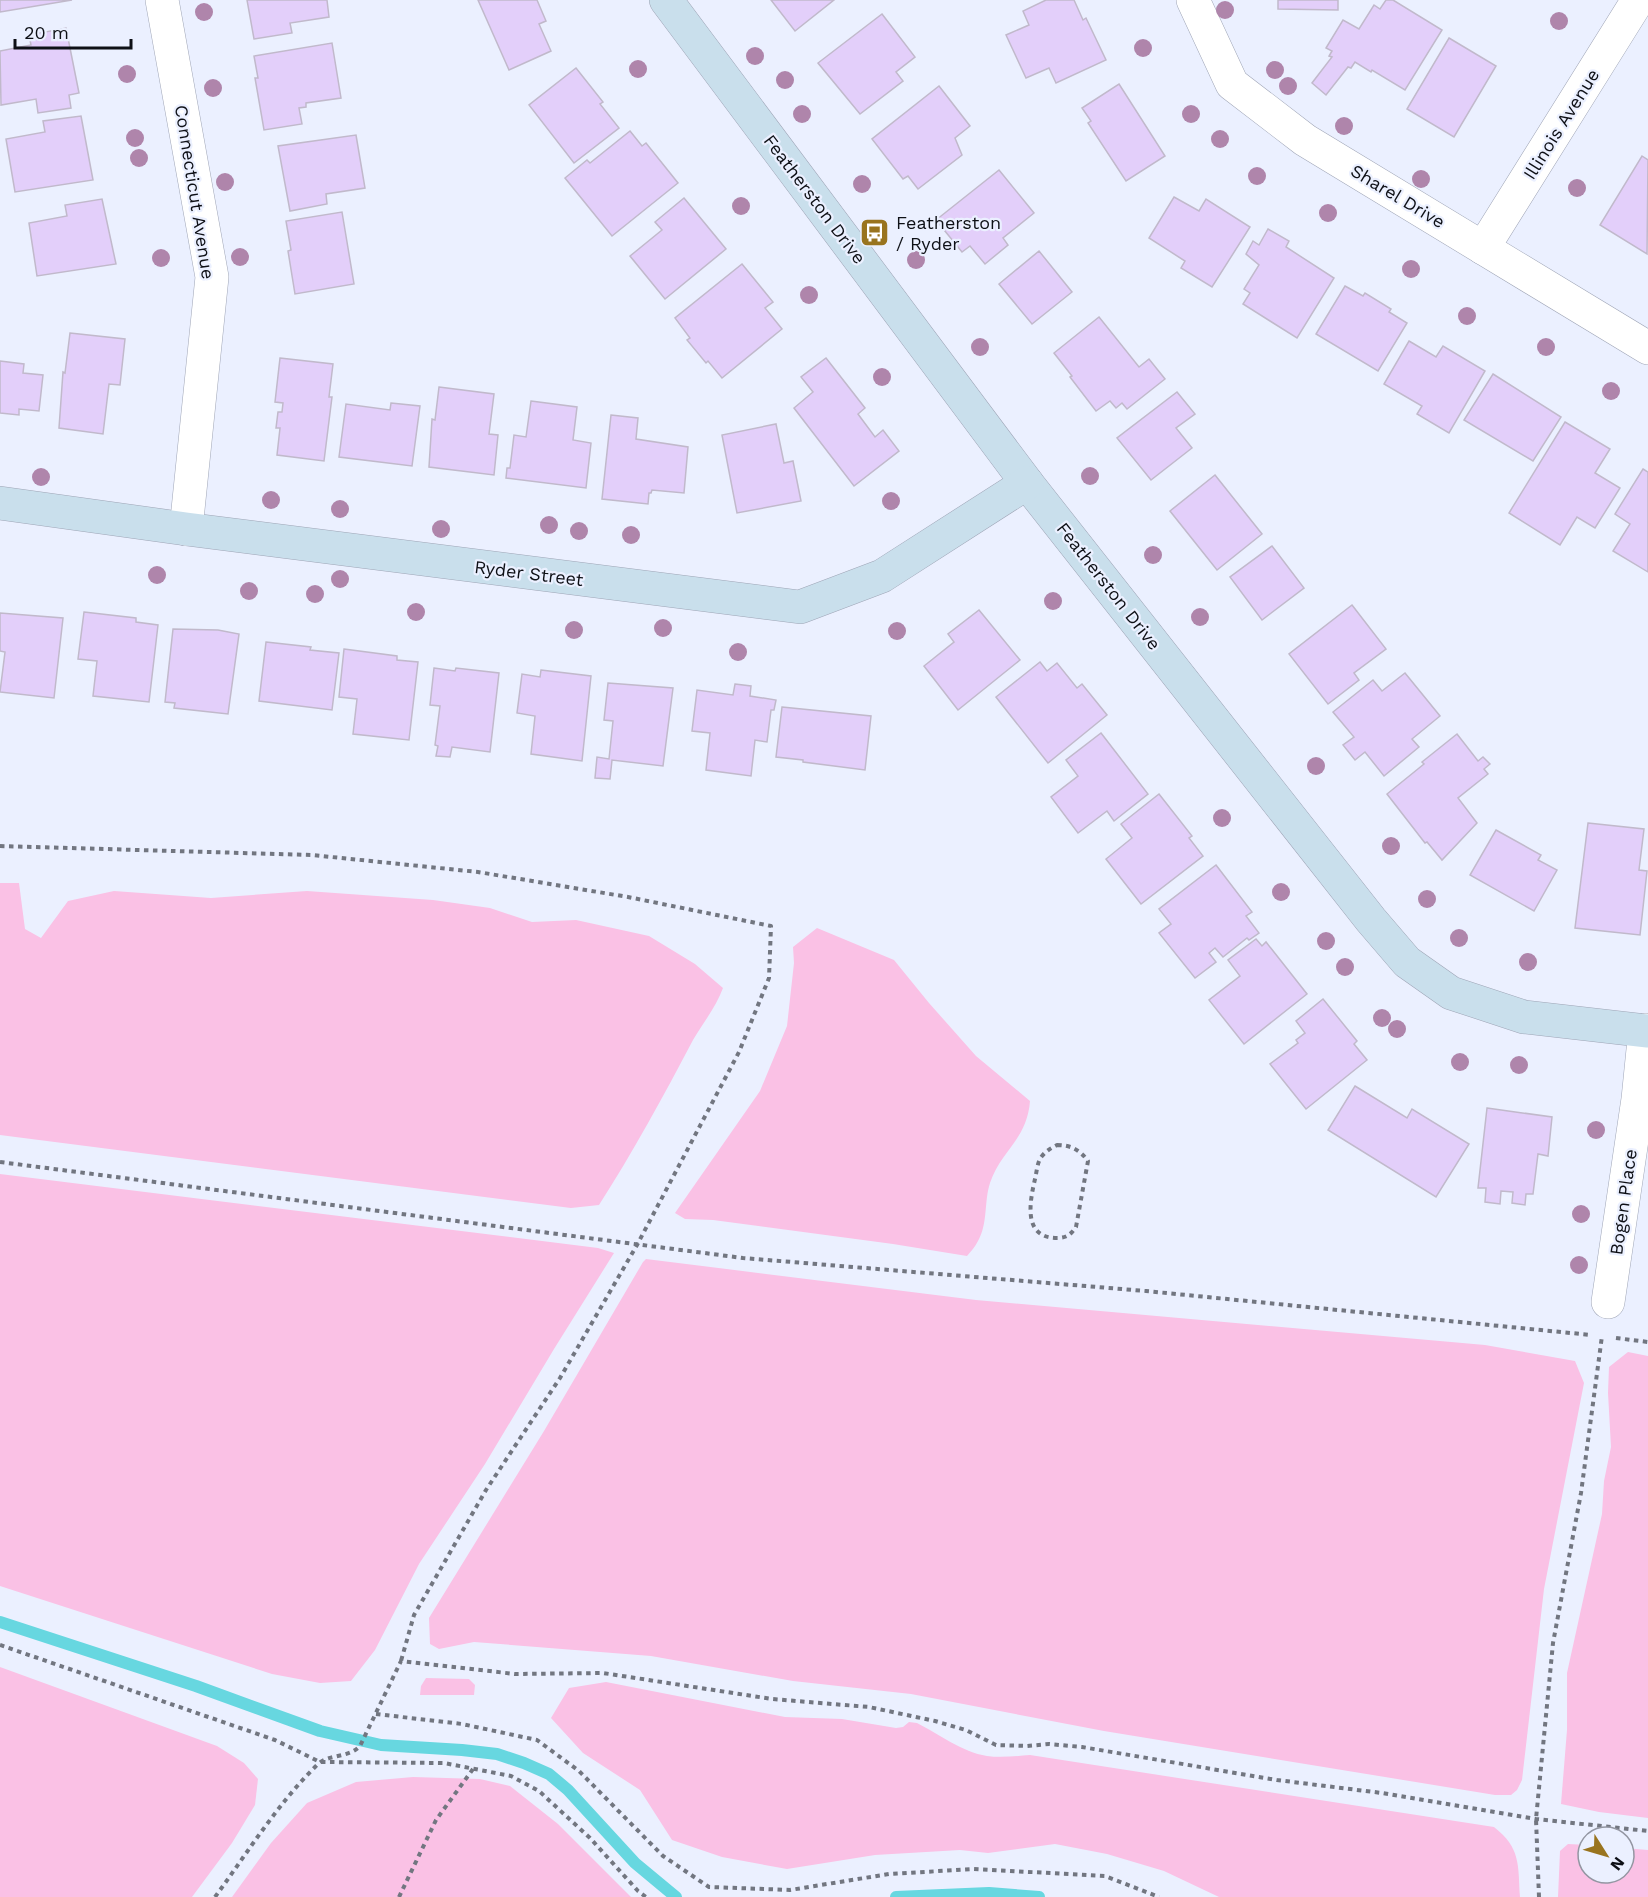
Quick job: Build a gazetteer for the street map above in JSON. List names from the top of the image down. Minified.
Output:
{"streets":{"street":["Illinois Avenue","Connecticut Avenue","Sharel Drive","Featherston Drive","Ryder Street","Bogen Place"]},"crossings":[["Illinois Avenue","Sharel Drive"],["Connecticut Avenue","Ryder Street"],["Featherston Drive","Ryder Street"],["Featherston Drive","Bogen Place"]],"places":{"bus stop":["Featherston / Ryder"]},"scale_bar":"20 m","north":"bottom right"}
